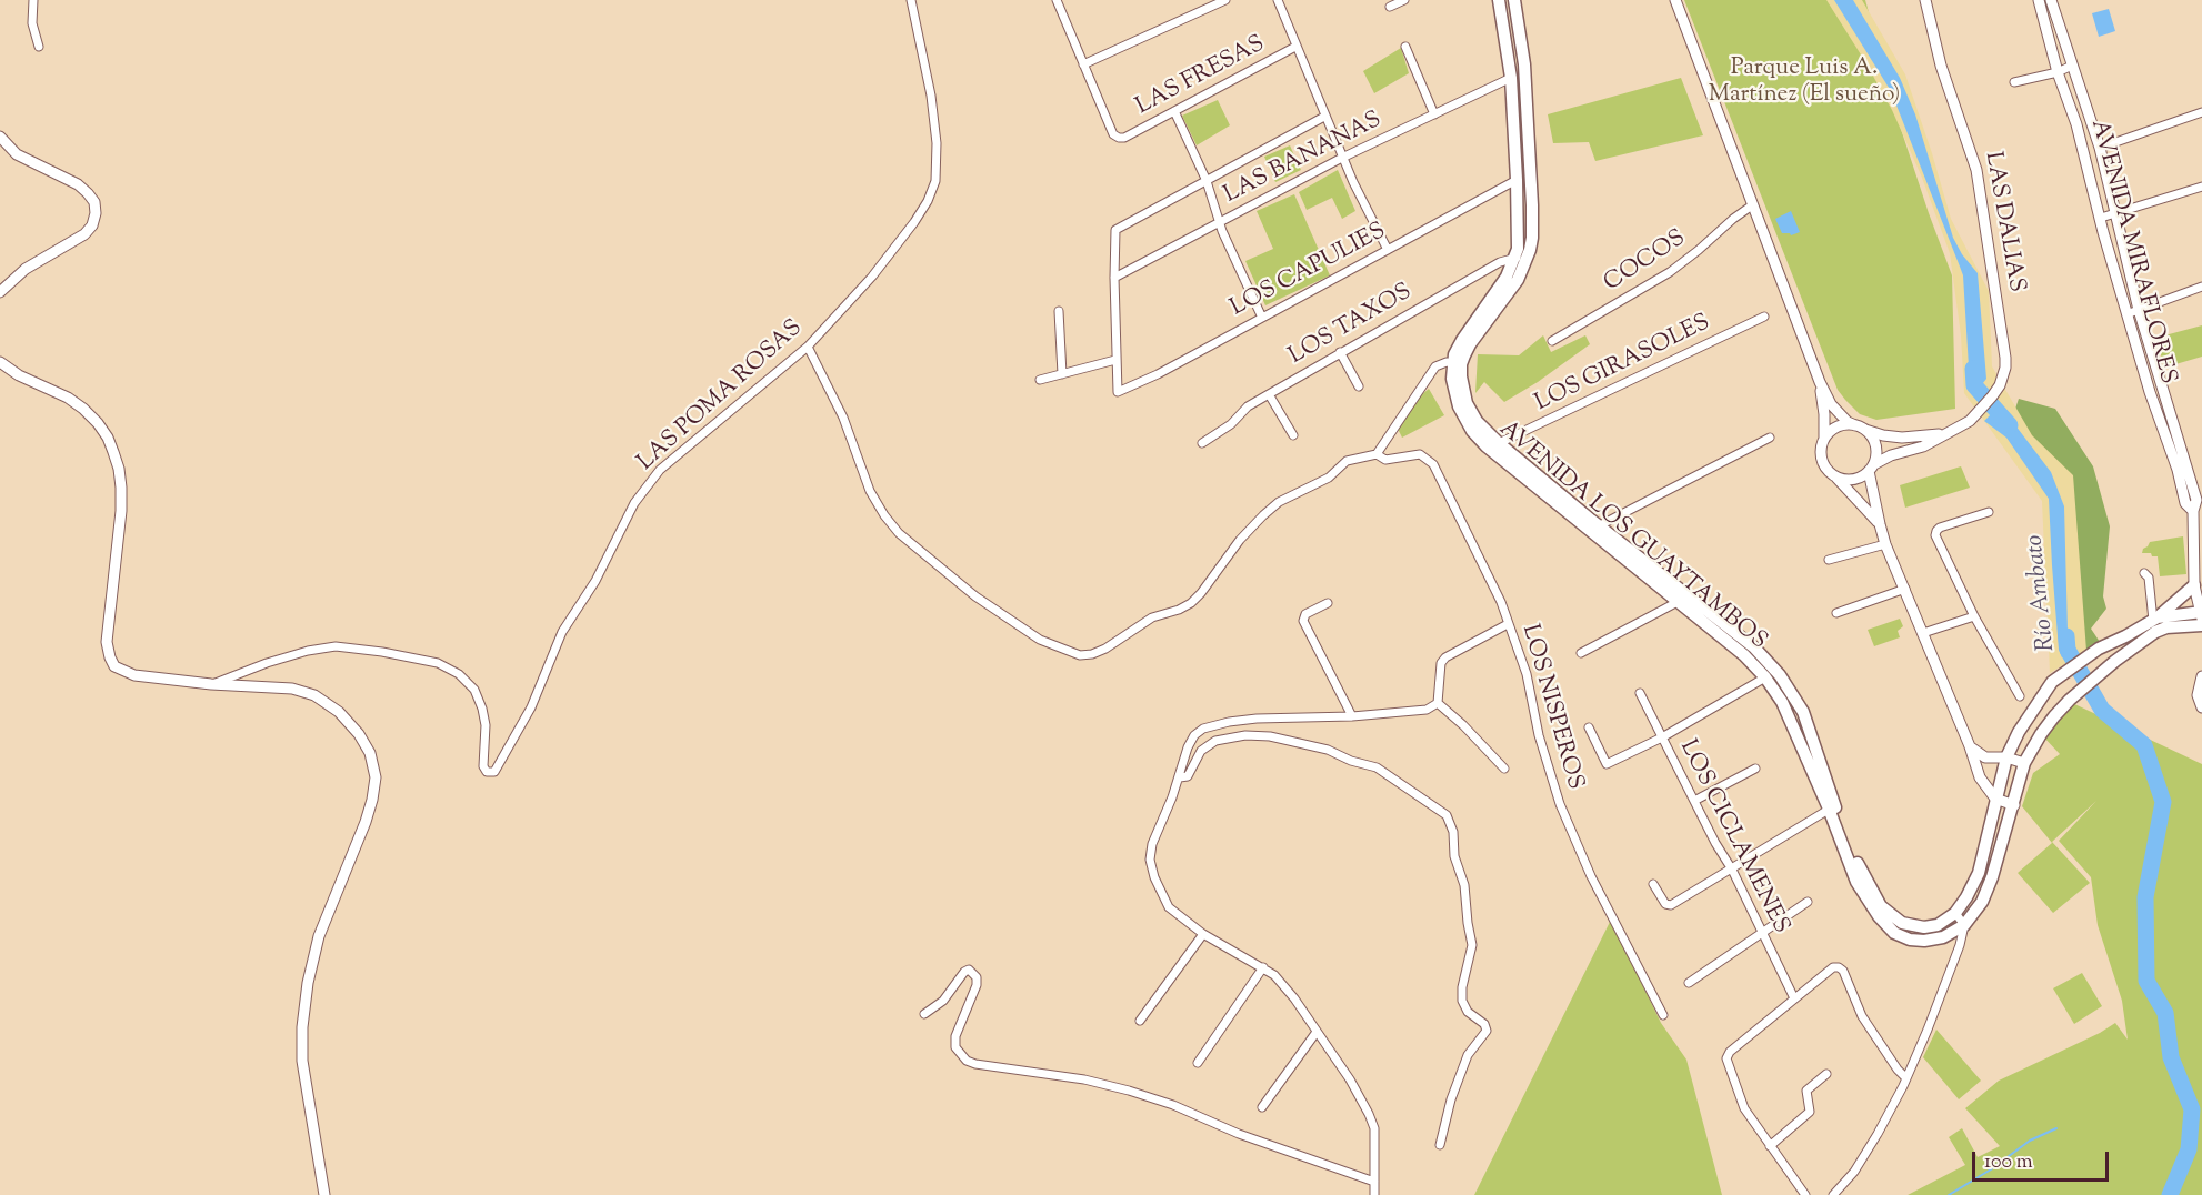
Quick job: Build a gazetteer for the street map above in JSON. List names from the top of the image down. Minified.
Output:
{"streets":{"main road":["LAS DALIAS","AVENIDA MIRAFLORES","AVENIDA LOS GUAYTAMBOS"],"street":["LAS FRESAS","LAS BANANAS","COCOS","LOS CAPULIES","LOS TAXOS","LOS GIRASOLES","LAS POMA ROSAS","LOS NISPEROS","LOS CICLAMENES"]},"crossings":[["AVENIDA MIRAFLORES","AVENIDA LOS GUAYTAMBOS"],["LOS GIRASOLES","AVENIDA LOS GUAYTAMBOS"]],"water":["Río Ambato"],"parks":["Parque Luis A. Martínez (El sueño)"],"scale_bar":"100 m"}
